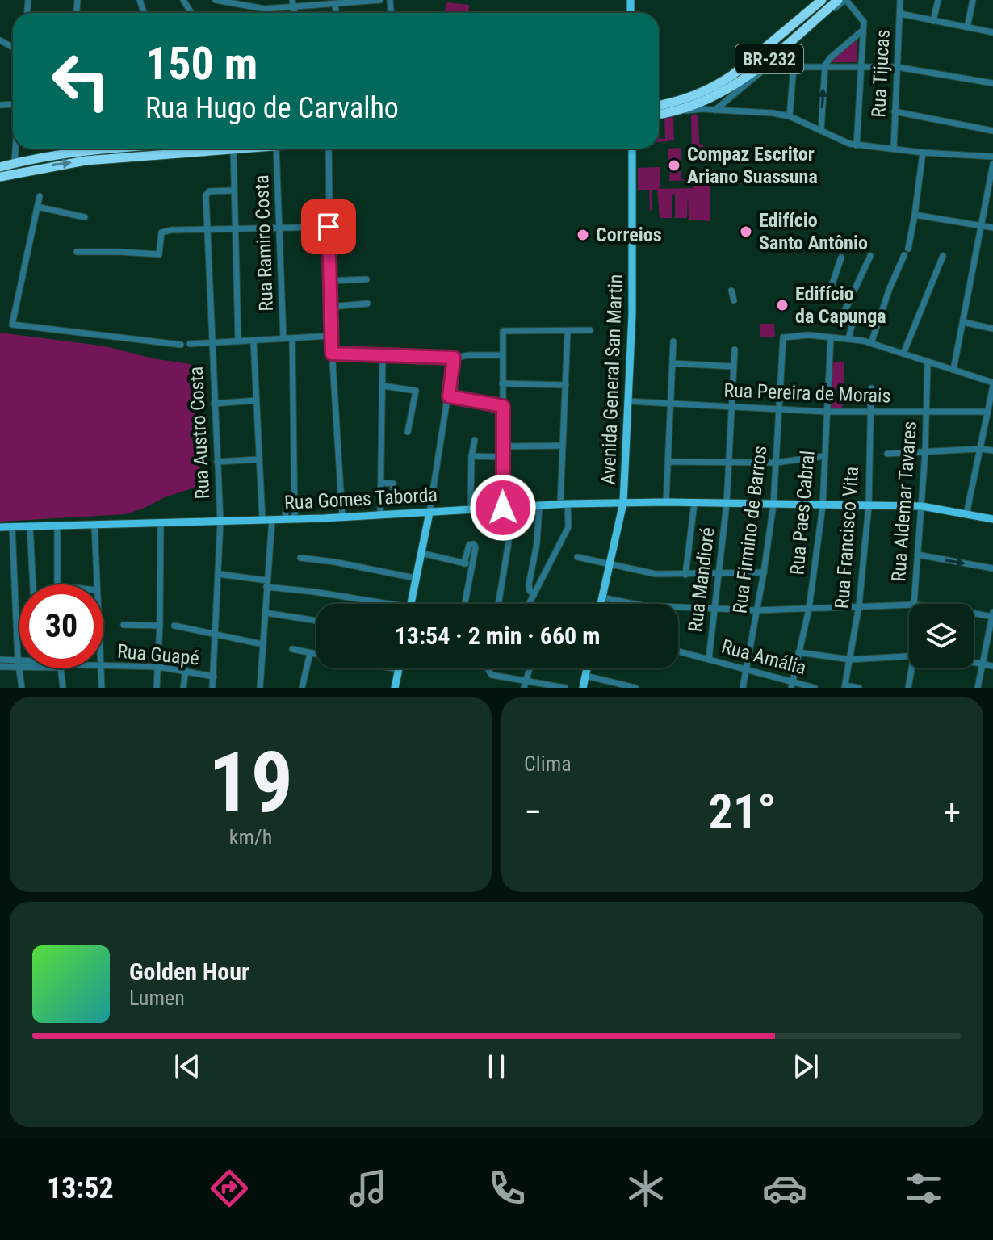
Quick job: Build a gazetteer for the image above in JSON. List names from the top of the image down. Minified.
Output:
{"streets":{"highway":["BR-232"],"main road":["Avenida General San Martin","Rua Gomes Taborda"],"street":["Rua Tijucas","Rua Ramiro Costa","Rua Pereira de Morais","Rua Austro Costa","Rua Aldemar Tavares","Rua Paes Cabral","Rua Firmino de Barros","Rua Francisco Vita","Rua Mandioré","Rua Guapé","Rua Amália"]},"crossings":[["Avenida General San Martin","Rua Pereira de Morais"],["Avenida General San Martin","Rua Gomes Taborda"],["Rua Pereira de Morais","Rua Aldemar Tavares"],["Rua Pereira de Morais","Rua Paes Cabral"],["Rua Pereira de Morais","Rua Firmino de Barros"],["Rua Pereira de Morais","Rua Francisco Vita"],["Rua Pereira de Morais","Rua Mandioré"],["Rua Austro Costa","Rua Gomes Taborda"],["Rua Austro Costa","Rua Guapé"],["Rua Gomes Taborda","Rua Aldemar Tavares"],["Rua Gomes Taborda","Rua Paes Cabral"],["Rua Gomes Taborda","Rua Firmino de Barros"],["Rua Gomes Taborda","Rua Francisco Vita"],["Rua Gomes Taborda","Rua Mandioré"],["Rua Paes Cabral","Rua Firmino de Barros"],["Rua Paes Cabral","Rua Amália"],["Rua Firmino de Barros","Rua Amália"],["Rua Mandioré","Rua Amália"]],"places":["Compaz Escritor Ariano Suassuna","Edifício Santo Antônio","Correios","Edifício da Capunga"],"page":{"turn":["150 m","Rua Hugo de Carvalho"],"limit":"30","trip":"13:54 · 2 min · 660 m","tile":[["19","km/h"],"Clima"],"heat":["−","21°","+"],"song":["Golden Hour","Lumen"],"tabs":"13:52"}}
